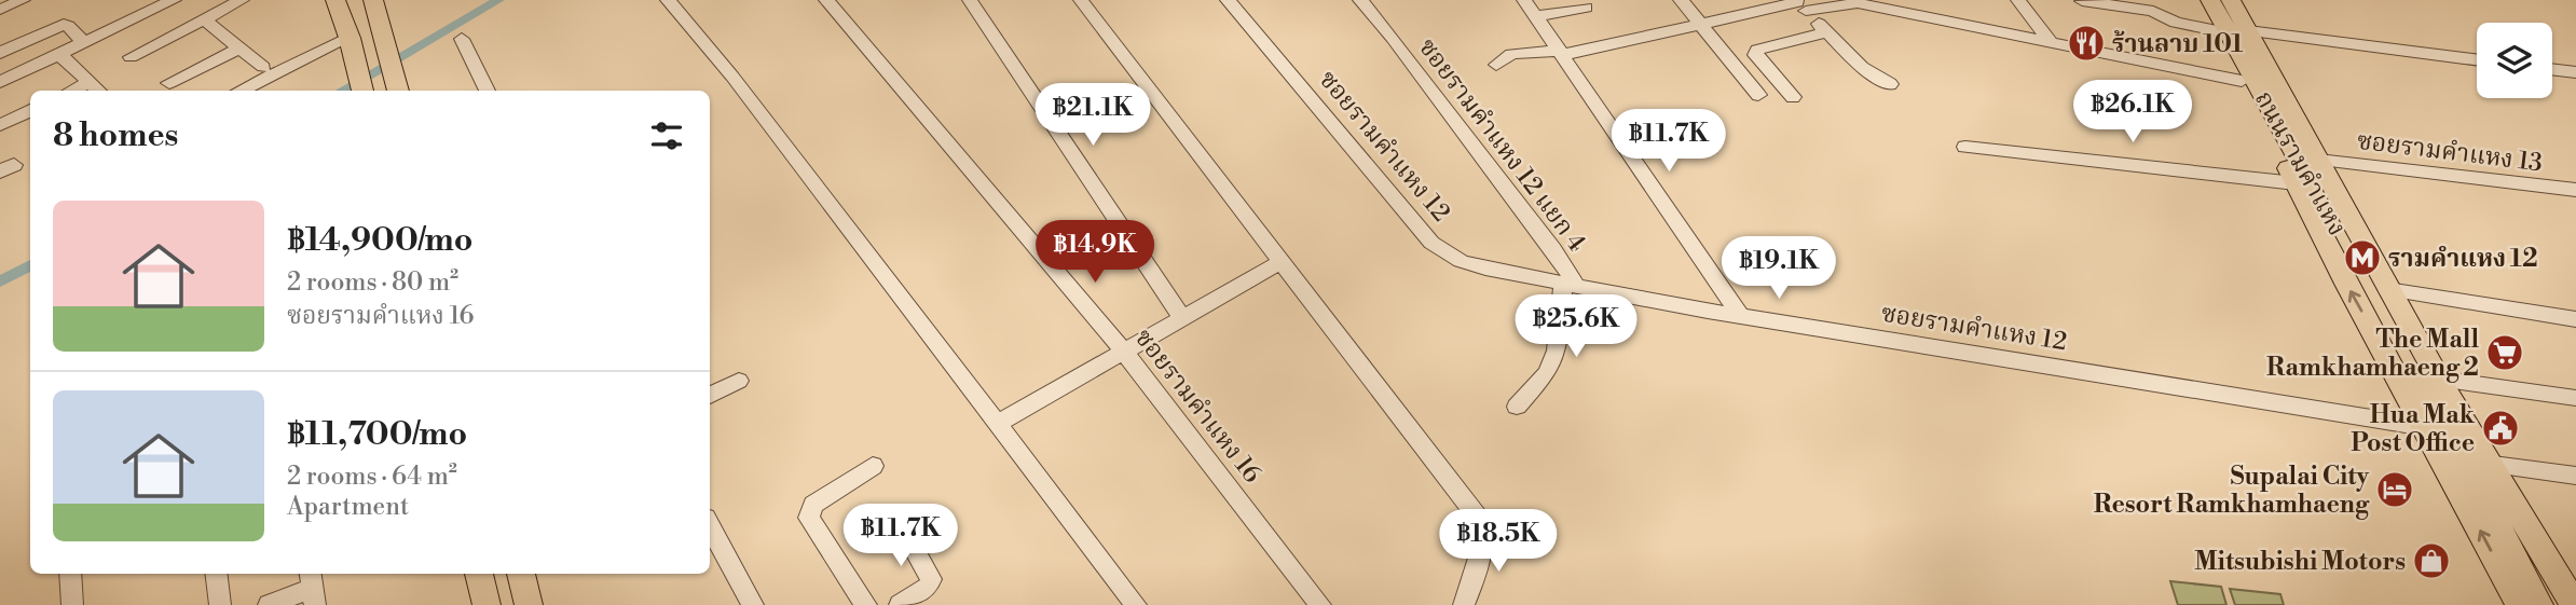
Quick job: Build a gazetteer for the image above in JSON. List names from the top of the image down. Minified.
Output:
{"streets":{"main road":["ถนนรามคำแหง"],"street":["ซอยรามคำแหง 12 แยก 4","ซอยรามคำแหง 12","ซอยรามคำแหง 13","ซอยรามคำแหง 16"]},"crossings":[["ซอยรามคำแหง 12 แยก 4","ซอยรามคำแหง 12"],["ซอยรามคำแหง 12","ถนนรามคำแหง"],["ซอยรามคำแหง 13","ถนนรามคำแหง"]],"places":{"restaurant":["ร้านลาบ 101"],"metro station":["รามคำแหง 12"],"supermarket":["The Mall Ramkhamhaeng 2"],"public building":["Hua Mak Post Office"],"hotel":["Supalai City Resort Ramkhamhaeng"],"shop":["Mitsubishi Motors"]},"page":{"price":["฿26.1K","฿21.1K","฿11.7K","฿14.9K","฿19.1K","฿25.6K","฿11.7K","฿18.5K"],"heading":"8 homes","list":[{"name":"฿14,900/mo","note":"2 rooms · 80 m² · ซอยรามคำแหง 16"},{"name":"฿11,700/mo","note":"2 rooms · 64 m² · Apartment"}]}}
